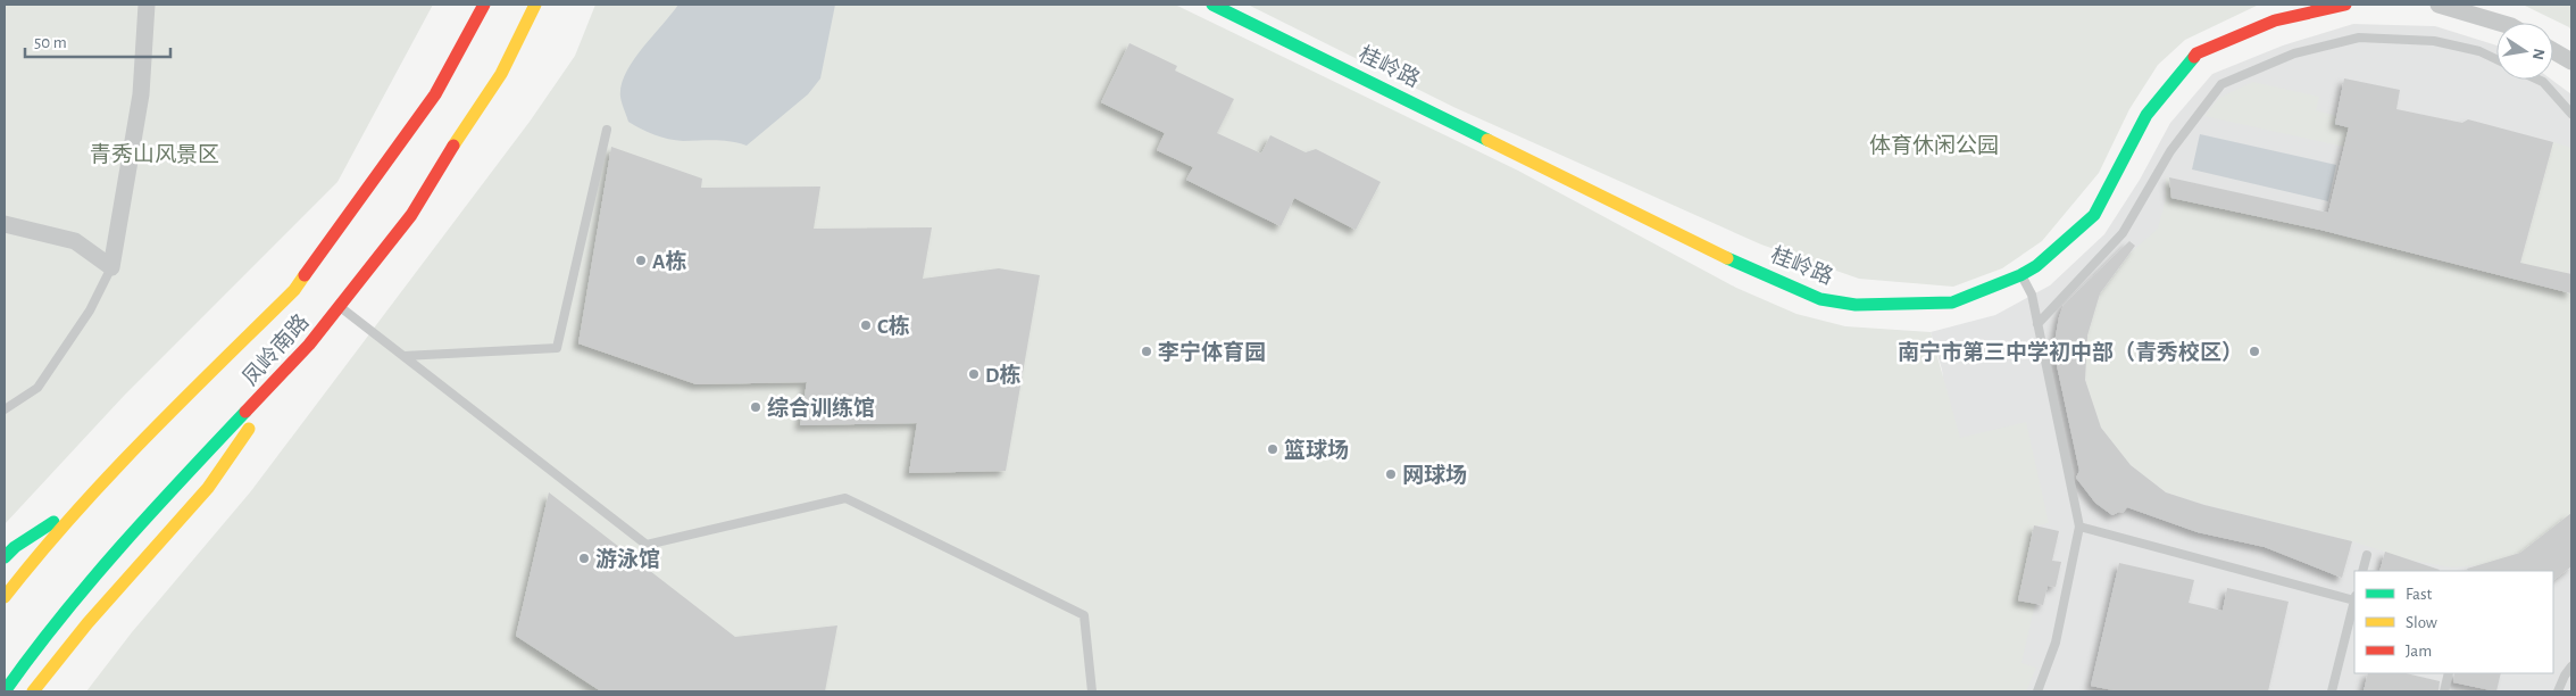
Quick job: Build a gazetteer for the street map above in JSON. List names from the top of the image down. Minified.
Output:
{"streets":{"main road":["桂岭路","凤岭南路"]},"parks":["体育休闲公园","青秀山风景区"],"places":["A栋","C栋","李宁体育园","南宁市第三中学初中部（青秀校区）","D栋","综合训练馆","篮球场","网球场","游泳馆"],"legend":["Fast","Slow","Jam"],"scale_bar":"50 m","north":"right"}
